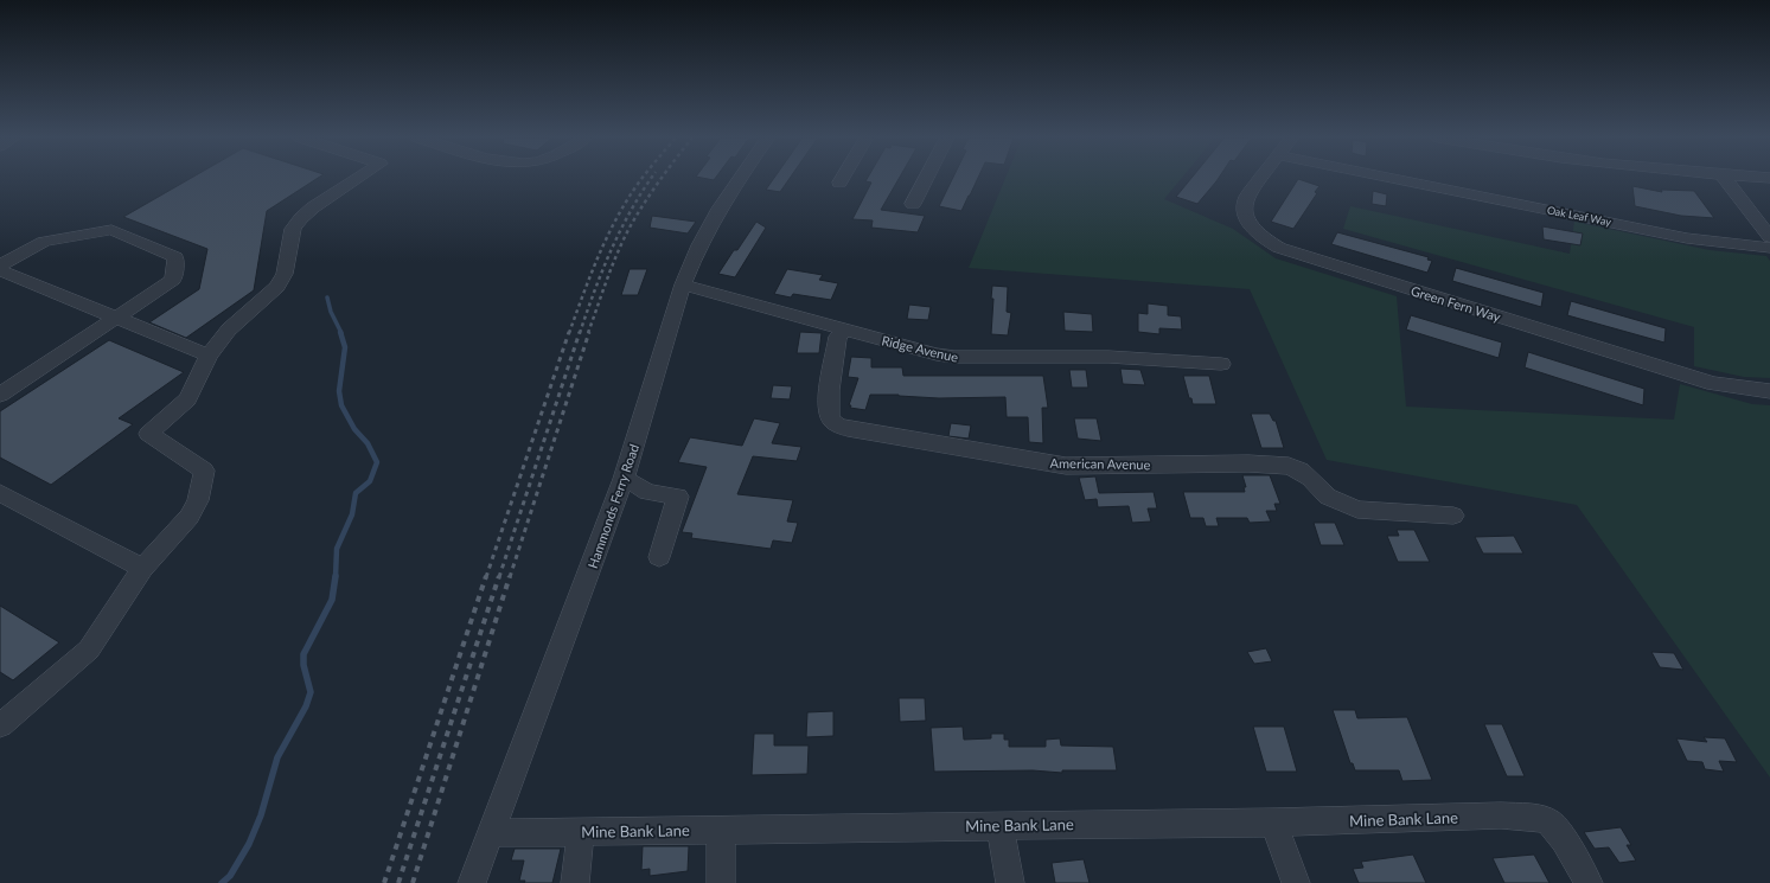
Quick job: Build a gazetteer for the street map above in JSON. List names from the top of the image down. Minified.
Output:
{"streets":{"street":["Oak Leaf Way","Green Fern Way","Ridge Avenue","American Avenue","Hammonds Ferry Road","Mine Bank Lane"]},"crossings":[["Ridge Avenue","American Avenue"],["Ridge Avenue","Hammonds Ferry Road"],["Hammonds Ferry Road","Mine Bank Lane"]]}
